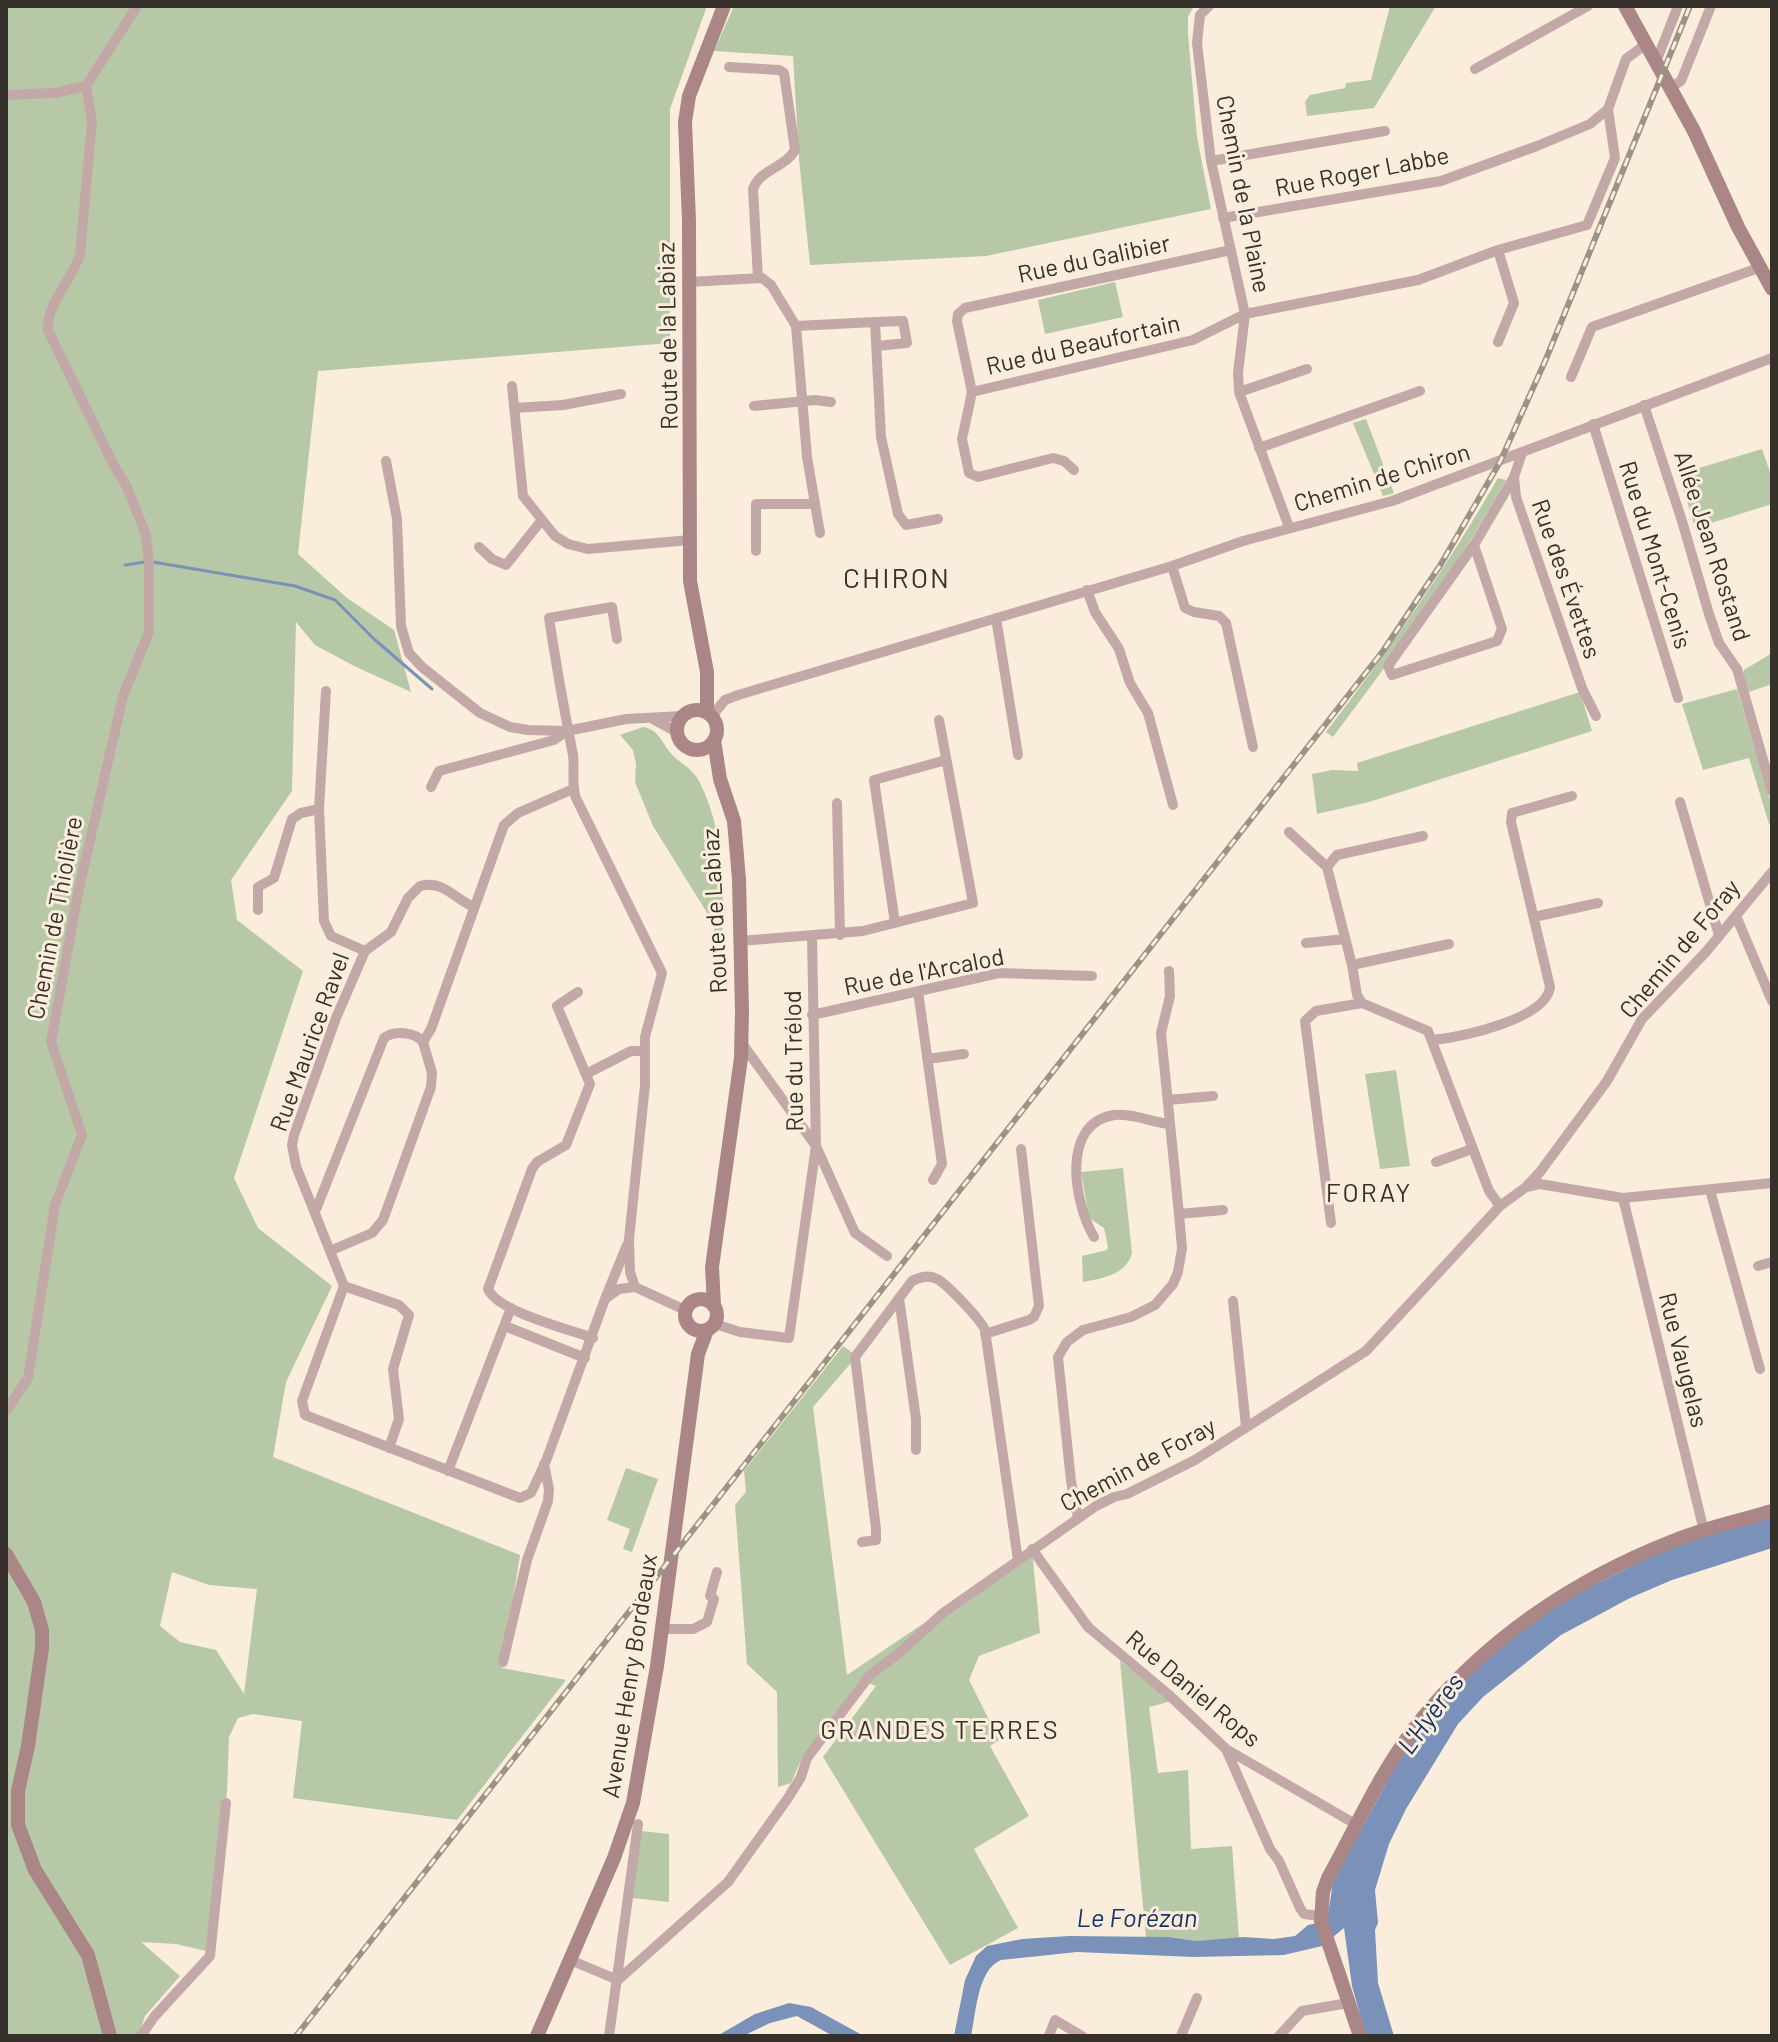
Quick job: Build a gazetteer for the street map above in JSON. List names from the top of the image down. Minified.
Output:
{"streets":{"main road":["Route de la Labiaz","Route de Labiaz","Avenue Henry Bordeaux"],"street":["Rue Roger Labbe","Chemin de la Plaine","Rue du Galibier","Rue du Beaufortain","Chemin de Chiron","Allée Jean Rostand","Rue du Mont-Cenis","Rue des Évettes","Chemin de Thiolière","Chemin de Foray","Rue de l'Arcalod","Rue Maurice Ravel","Rue du Trélod","Rue Vaugelas","Rue Daniel Rops"]},"crossings":[["Rue Roger Labbe","Chemin de la Plaine"],["Rue Roger Labbe","Rue du Beaufortain"],["Chemin de la Plaine","Rue du Galibier"],["Chemin de la Plaine","Rue du Beaufortain"],["Chemin de la Plaine","Chemin de Chiron"],["Rue du Galibier","Rue du Beaufortain"],["Route de la Labiaz","Route de Labiaz"],["Chemin de Chiron","Allée Jean Rostand"],["Chemin de Chiron","Rue du Mont-Cenis"],["Chemin de Chiron","Rue des Évettes"],["Chemin de Foray","Avenue Henry Bordeaux"],["Chemin de Foray","Rue Daniel Rops"],["Rue de l'Arcalod","Rue du Trélod"]],"districts":["CHIRON","FORAY","GRANDES TERRES"],"water":["L'Hyères","Le Forézan"]}
